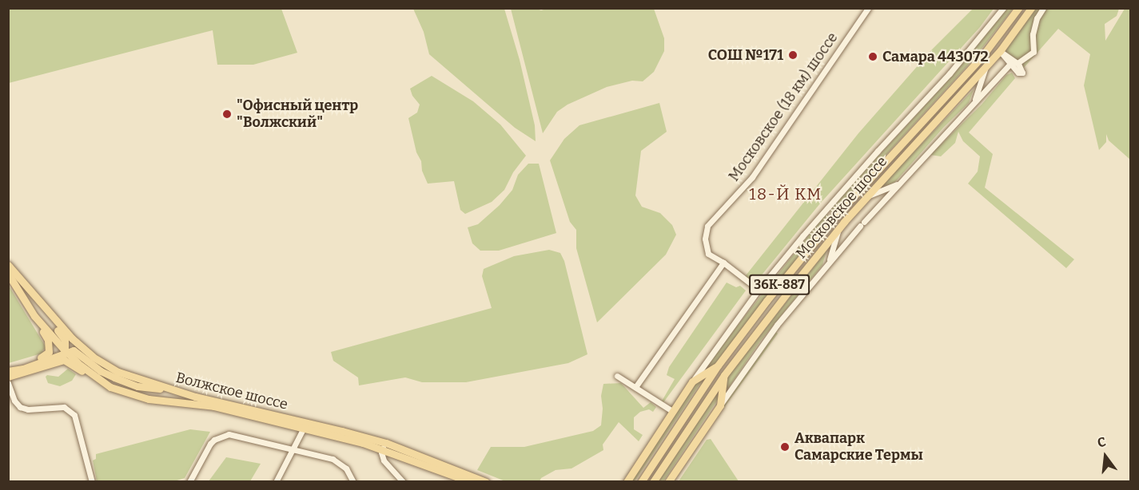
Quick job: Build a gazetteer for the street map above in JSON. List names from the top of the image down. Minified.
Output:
{"streets":{"main road":["Московское шоссе","36К-887","Волжское шоссе"],"street":["Московское (18 км) шоссе"]},"districts":["18-Й КМ"],"places":["СОШ №171","Самара 443072","\"Офисный центр \"Волжский\"","Аквапарк Самарские Термы"],"north":"top"}
